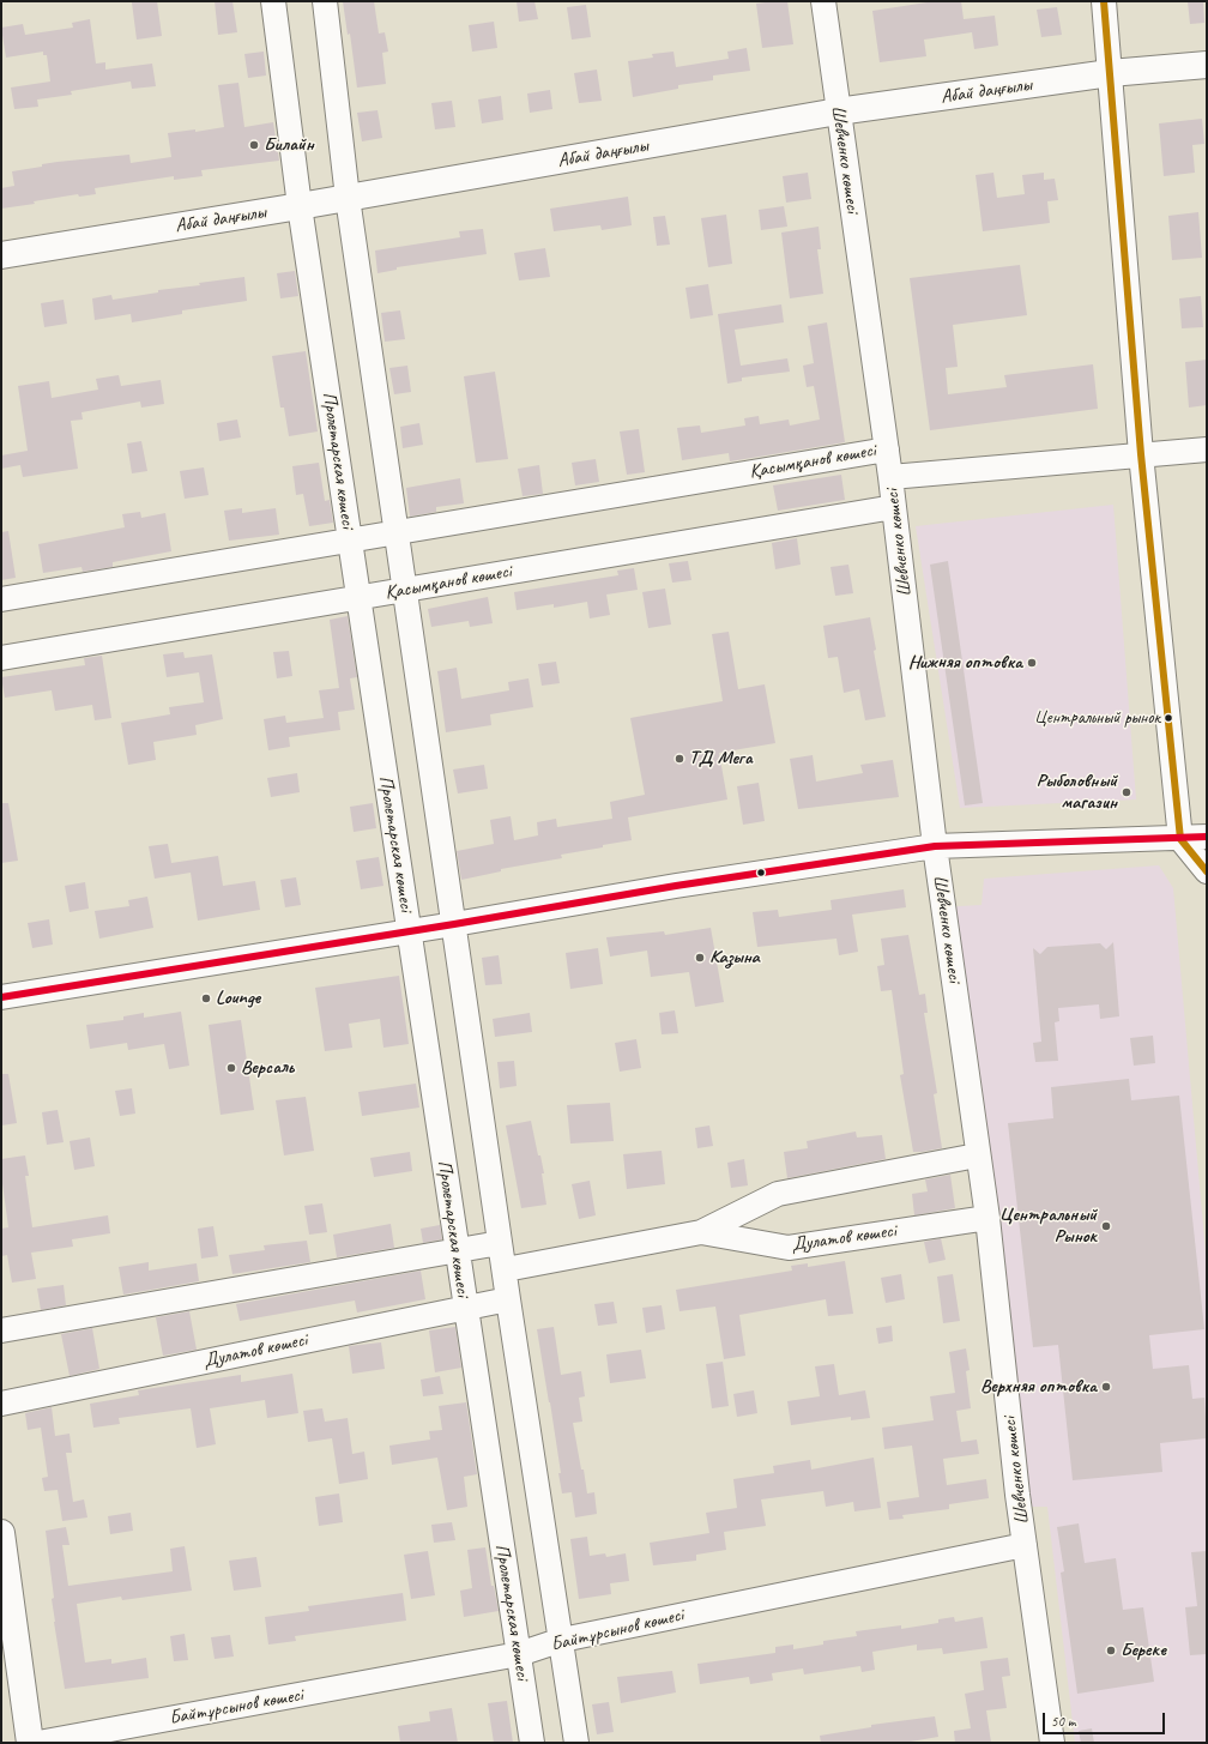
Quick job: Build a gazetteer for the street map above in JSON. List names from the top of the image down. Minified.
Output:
{"streets":{"main road":["Абай даңғылы"],"street":["Шевченко көшесі","Пролетарская көшесі","Қасымқанов көшесі","Дулатов көшесі","Байтұрсынов көшесі"]},"crossings":[["Абай даңғылы","Шевченко көшесі"],["Абай даңғылы","Пролетарская көшесі"],["Шевченко көшесі","Қасымқанов көшесі"],["Шевченко көшесі","Дулатов көшесі"],["Шевченко көшесі","Байтұрсынов көшесі"],["Пролетарская көшесі","Қасымқанов көшесі"],["Пролетарская көшесі","Дулатов көшесі"],["Пролетарская көшесі","Байтұрсынов көшесі"]],"places":["Билайн","Нижняя оптовка","Центральный рынок","ТД Мега","Рыболовный магазин","Казына","Lounge","Версаль","Центральный Рынок","Верхняя оптовка","Береке"],"scale_bar":"50 m"}
